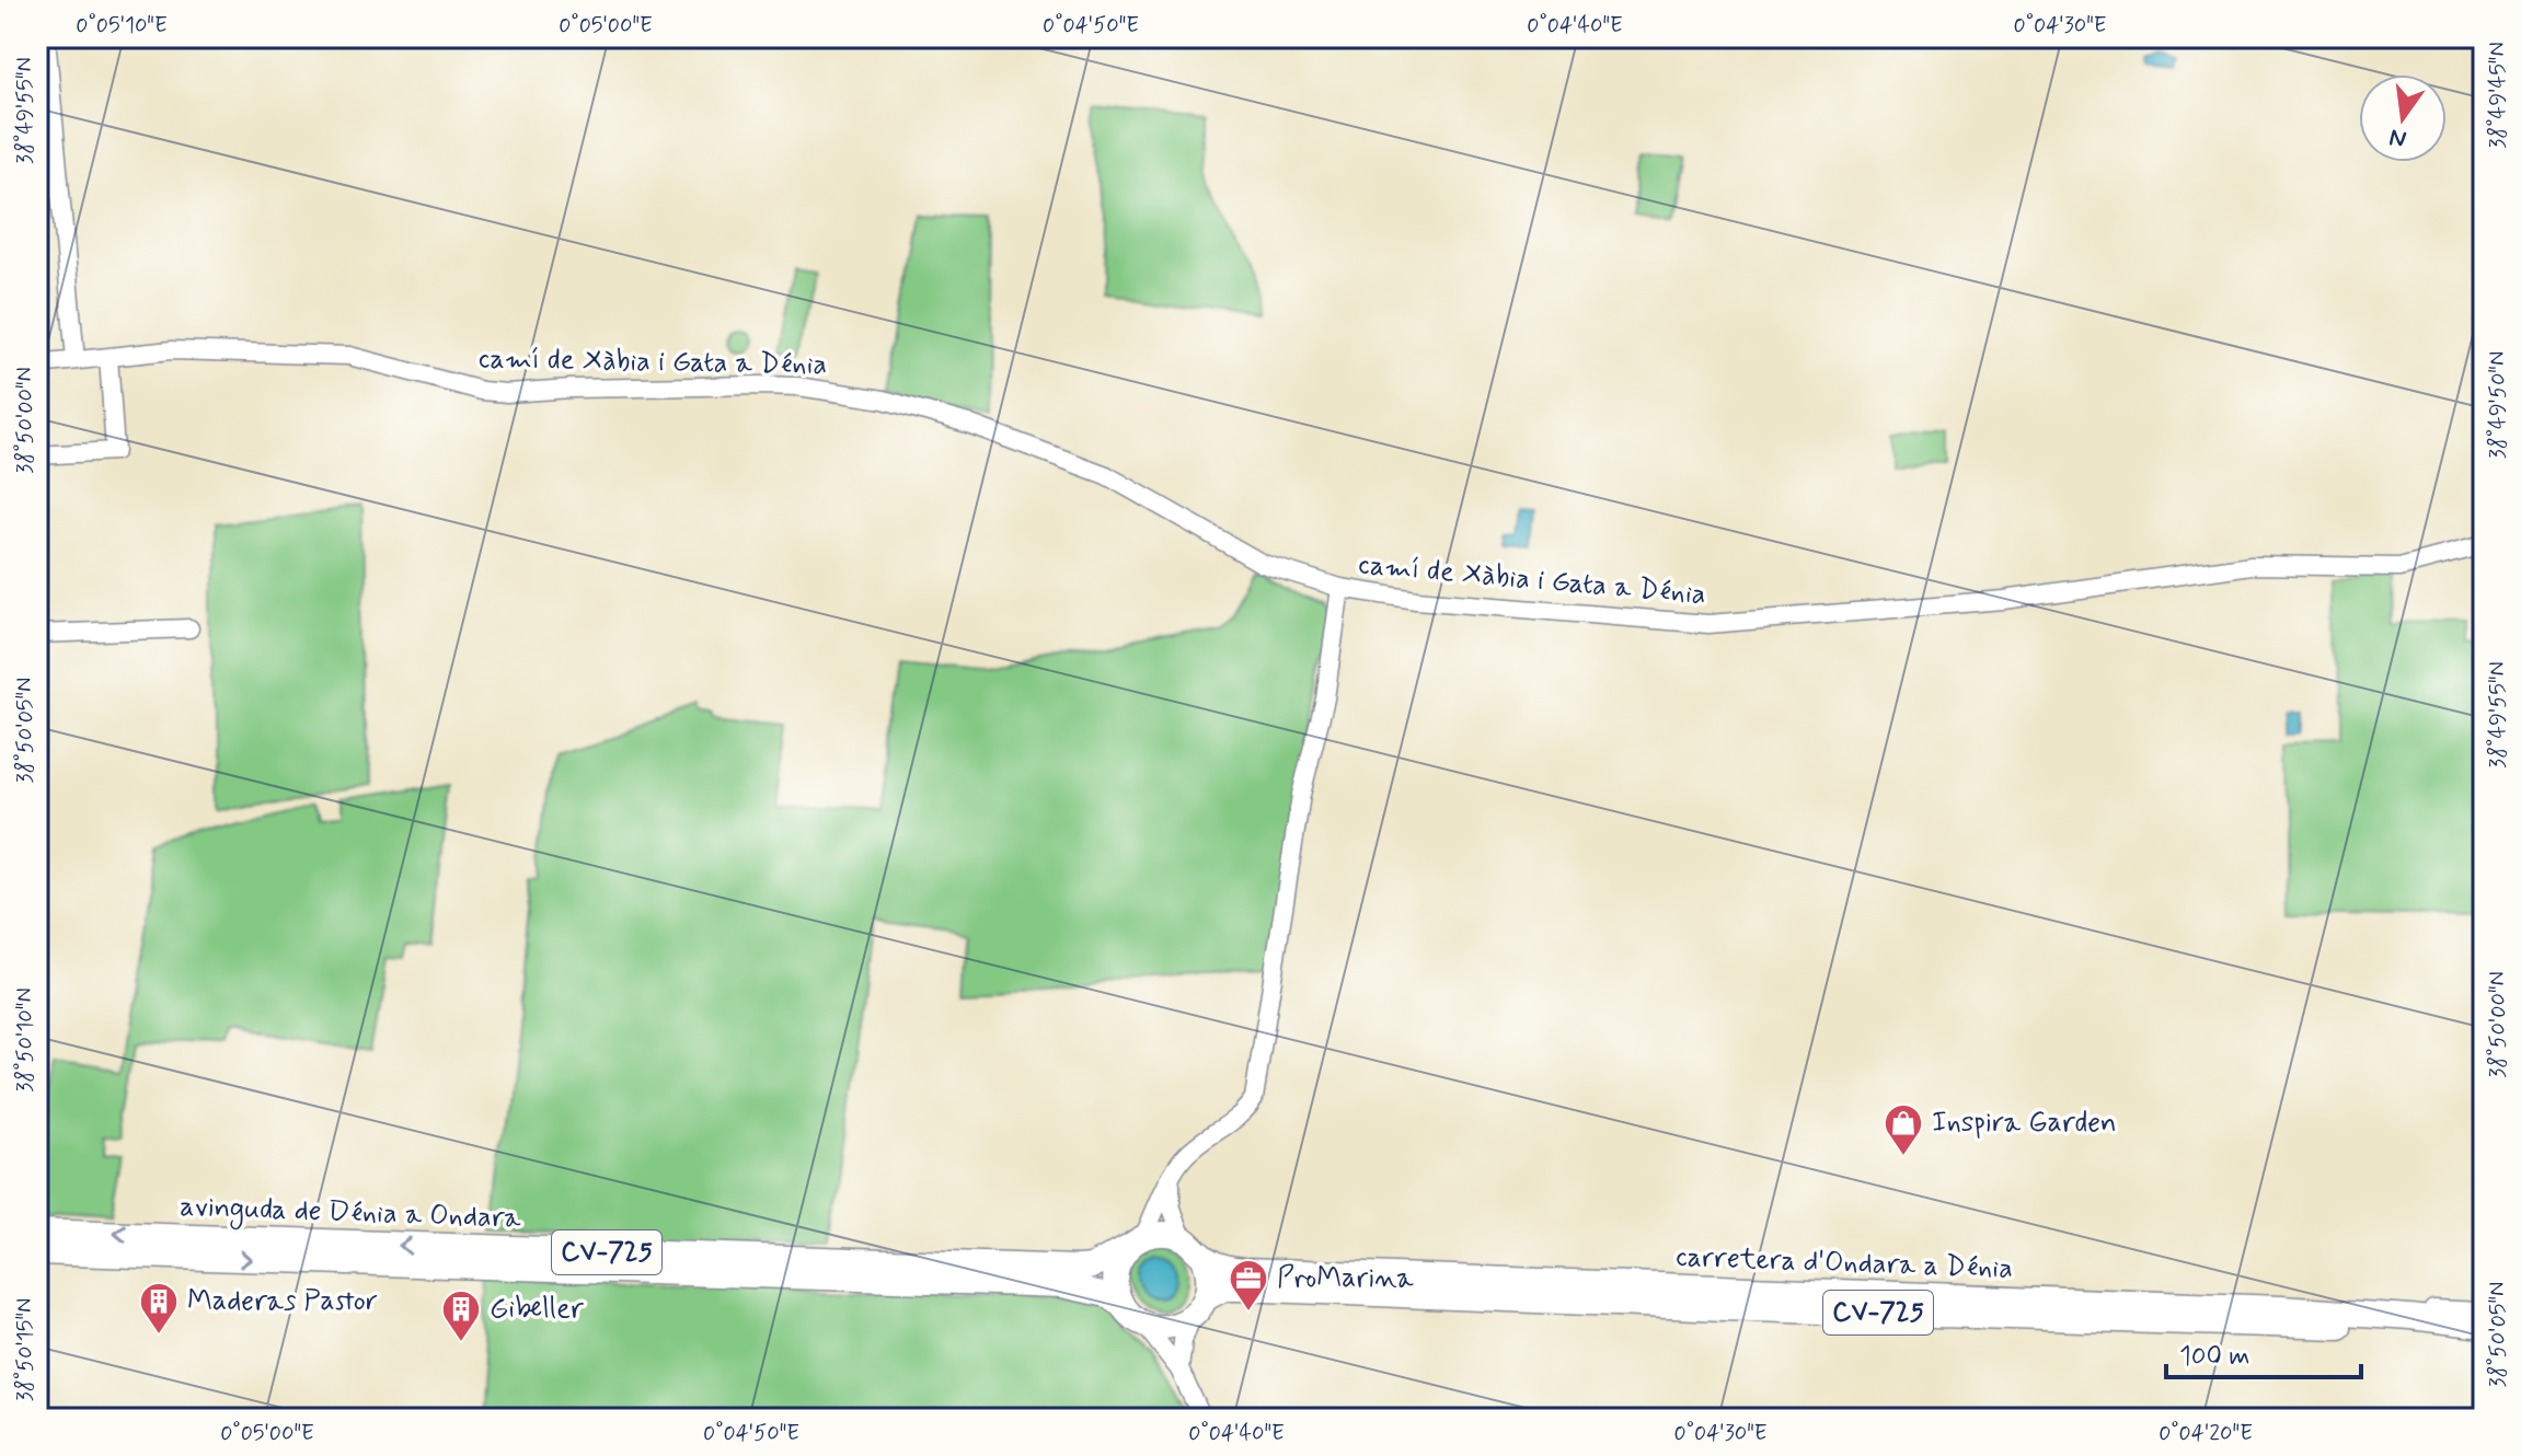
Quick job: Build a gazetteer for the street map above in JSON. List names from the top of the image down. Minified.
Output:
{"streets":{"main road":["avinguda de Dénia a Ondara","CV-725","carretera d'Ondara a Dénia"],"street":["camí de Xàbia i Gata a Dénia"]},"crossings":[["avinguda de Dénia a Ondara","CV-725"],["avinguda de Dénia a Ondara","carretera d'Ondara a Dénia"],["CV-725","carretera d'Ondara a Dénia"]],"places":{"shop":["Inspira Garden"],"office":["ProMarina"],"building":["Maderas Pastor","Gibeller"]},"scale_bar":"100 m","north":"bottom","coordinates":["0°05'10\"E","0°05'00\"E","0°04'50\"E","0°04'40\"E","0°04'30\"E","38°49'45\"N","38°49'55\"N","38°49'50\"N","38°50'00\"N","38°50'05\"N","38°50'10\"N","38°50'15\"N","0°04'20\"E"]}
